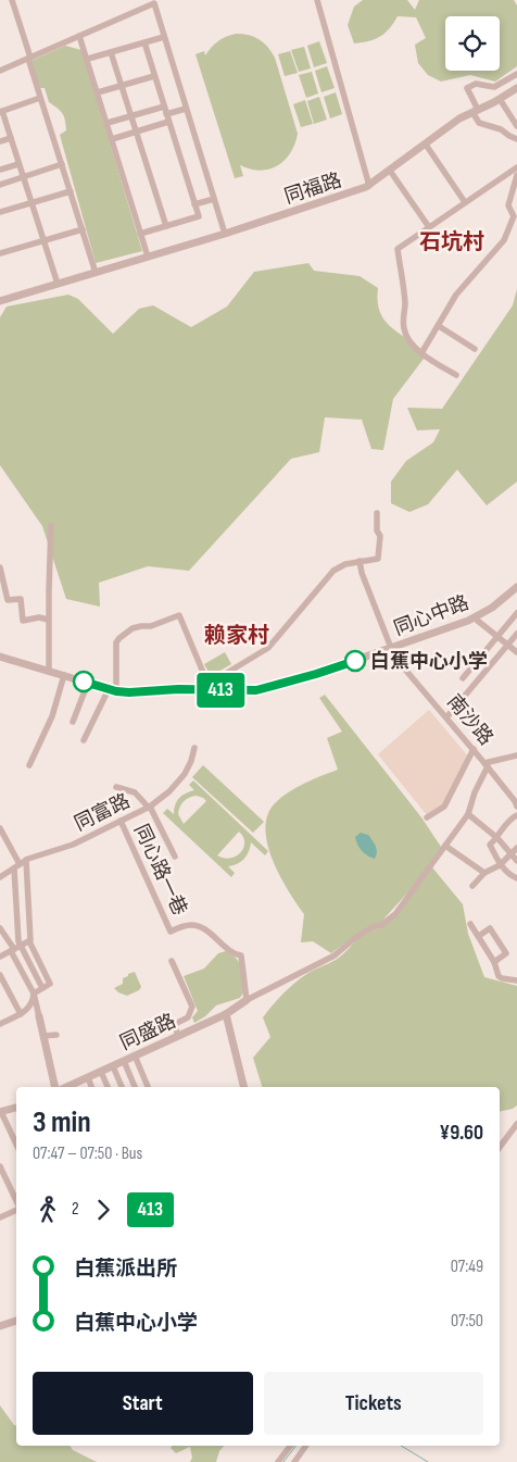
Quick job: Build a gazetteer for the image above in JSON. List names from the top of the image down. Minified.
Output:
{"streets":{"street":["同福路","同心中路","南沙路","同富路","同心路一巷","同盛路"]},"crossings":[["同心中路","南沙路"],["同富路","同心路一巷"],["同心路一巷","同盛路"]],"districts":["石坑村","赖家村"],"places":["白蕉中心小学"],"lines":["bus line 413"],"page":{"on_map":"413","heading":["3 min","07:47 – 07:50 · Bus","¥9.60"],"legs":["2","413"],"list":[{"name":"白蕉派出所","value":"07:49"},{"name":"白蕉中心小学","value":"07:50"}],"buttons":["Start","Tickets"]}}
